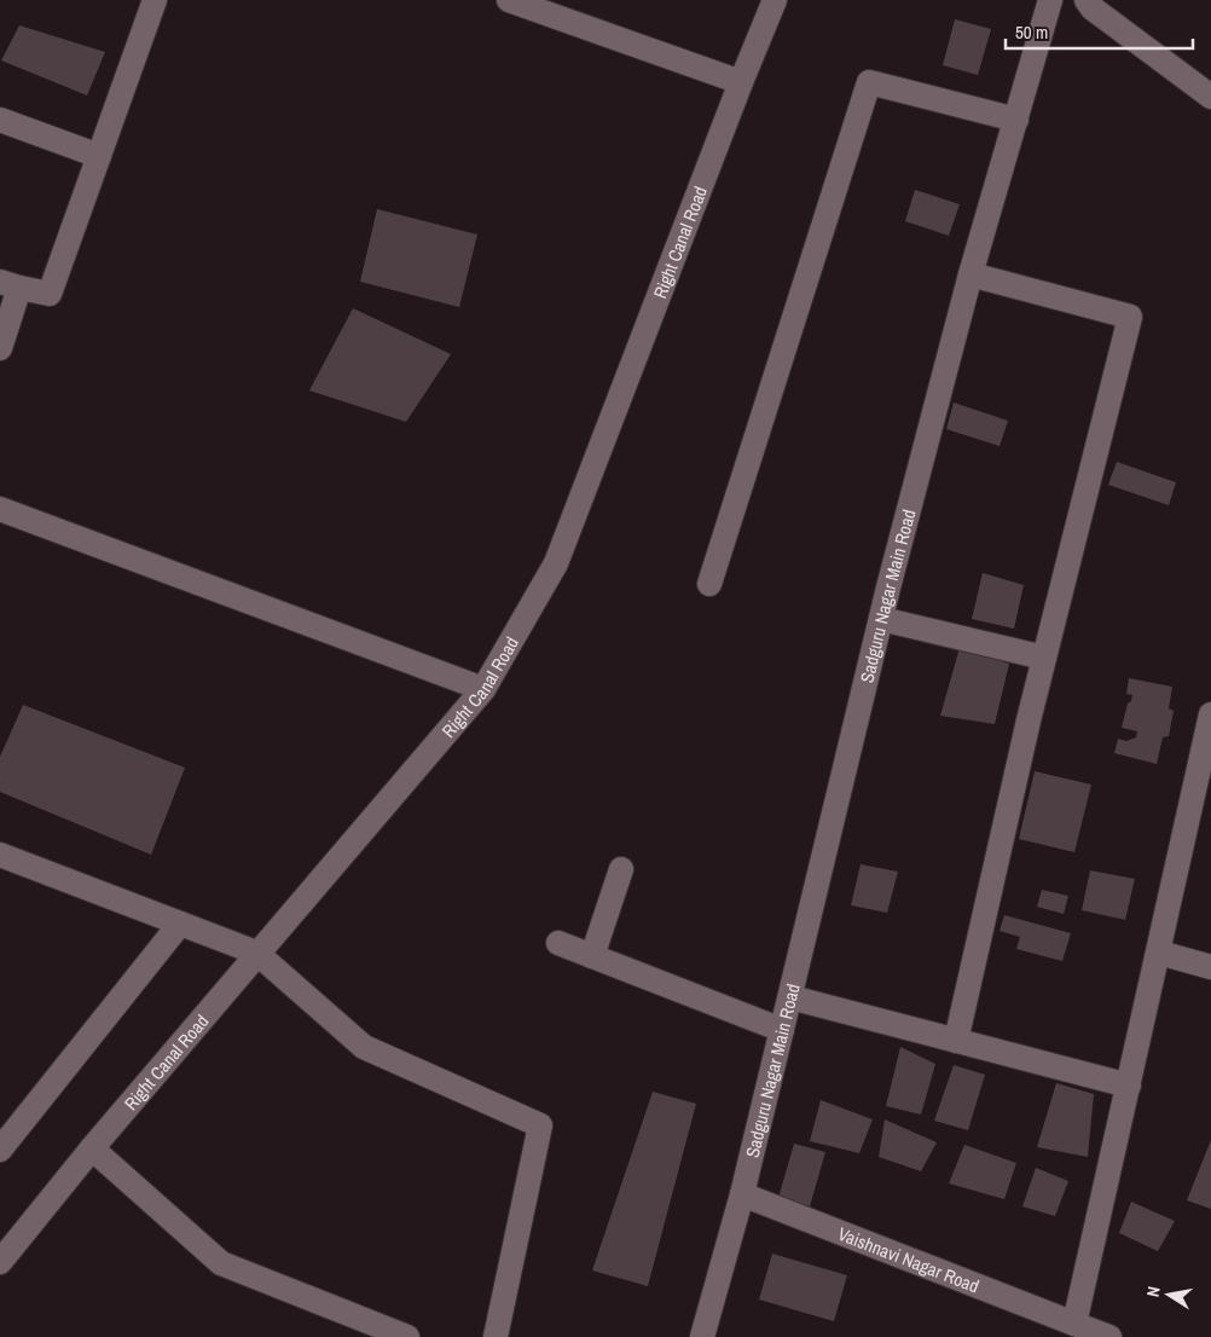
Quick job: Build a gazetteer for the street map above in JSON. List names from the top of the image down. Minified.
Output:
{"streets":{"street":["Right Canal Road","Sadguru Nagar Main Road","Vaishnavi Nagar Road"]},"crossings":[["Sadguru Nagar Main Road","Vaishnavi Nagar Road"]],"scale_bar":"50 m","north":"left"}
